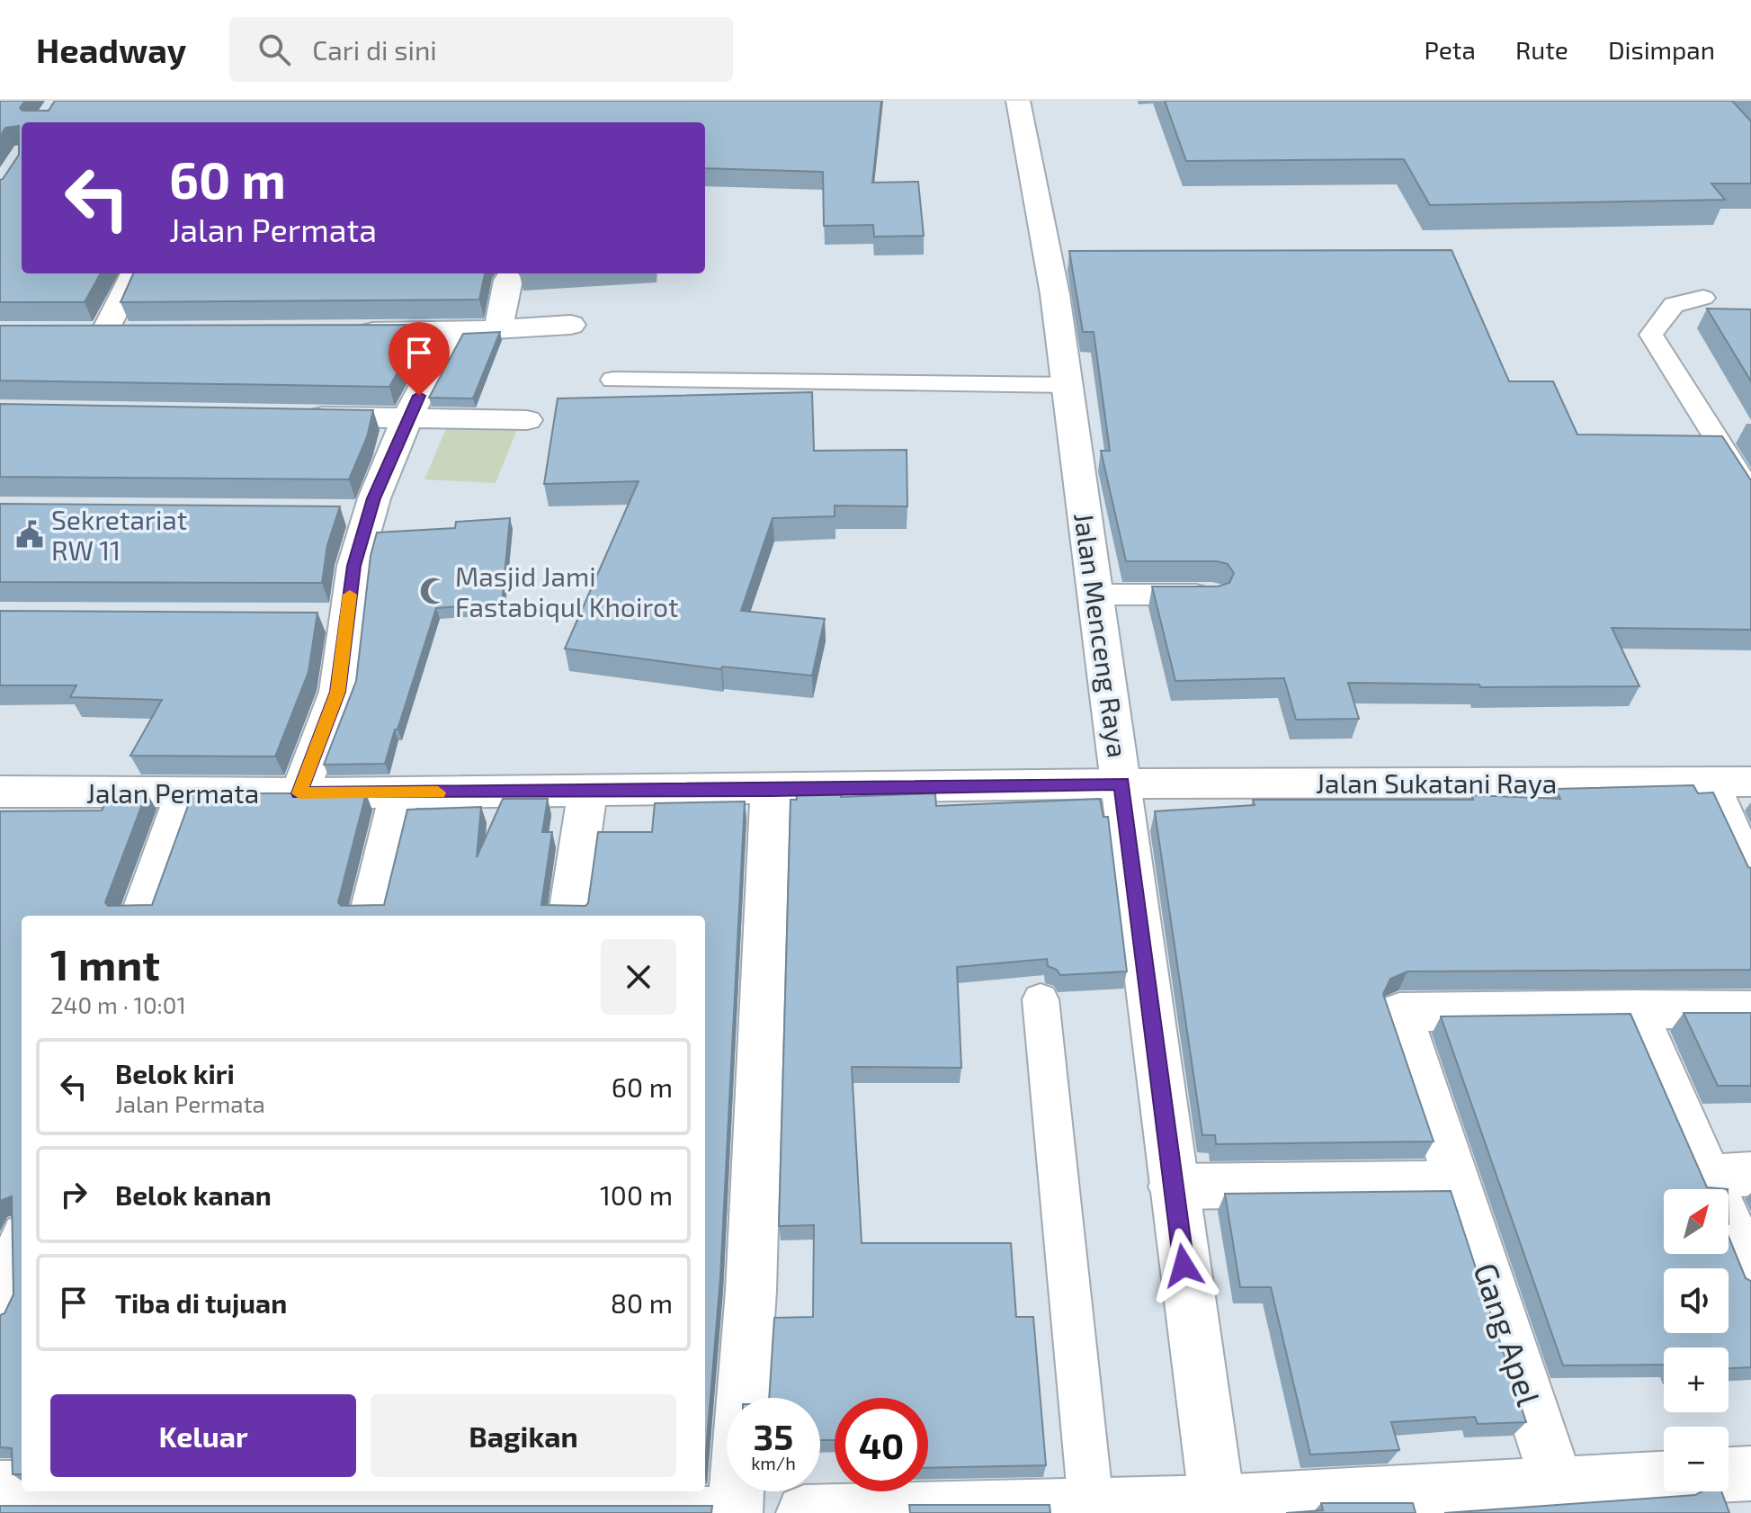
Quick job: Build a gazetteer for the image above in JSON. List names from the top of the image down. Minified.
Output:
{"streets":{"street":["Jalan Menceng Raya","Jalan Sukatani Raya","Jalan Permata","Gang Apel"]},"crossings":[["Jalan Menceng Raya","Jalan Sukatani Raya"],["Jalan Menceng Raya","Jalan Permata"],["Jalan Sukatani Raya","Jalan Permata"]],"places":{"public building":["Sekretariat RW 11"],"mosque":["Masjid Jami Fastabiqul Khoirot"]},"north":"top right","page":{"header":"Headway","search":"Cari di sini","nav":["Peta","Rute","Disimpan"],"turn":["60 m","Jalan Permata"],"heading":["1 mnt","240 m · 10:01"],"list":[{"name":"Belok kiri","note":"Jalan Permata","value":"60 m"},{"name":"Belok kanan","value":"100 m"},{"name":"Tiba di tujuan","value":"80 m"}],"map_buttons":["+","−"],"buttons":["Keluar","Bagikan"],"speed":"35 km/h","limit":"40"}}
